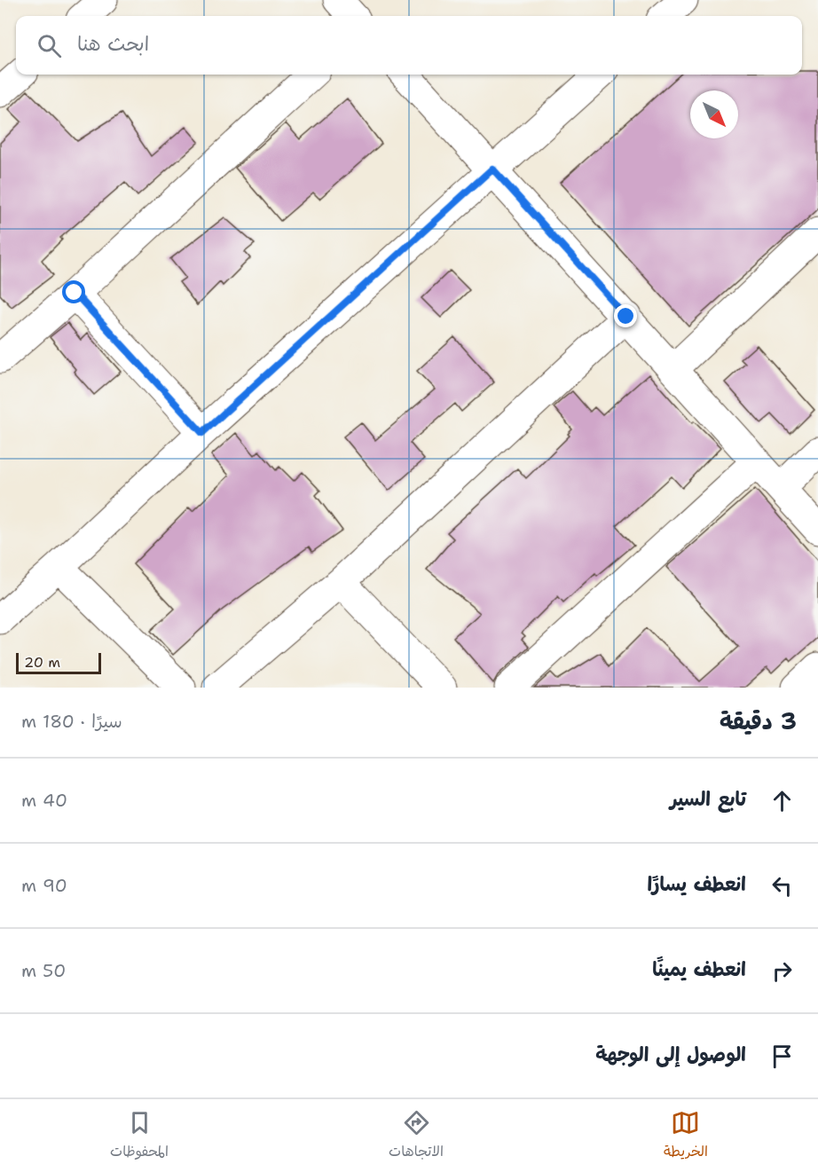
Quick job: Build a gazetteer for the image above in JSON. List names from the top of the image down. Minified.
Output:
{"scale_bar":"20 m","north":"bottom right","page":{"search":"ابحث هنا","scale":"20 m","heading":["3 دقيقة","سيرًا · 180 m"],"list":[["تابع السير","40 m"],["انعطف يسارًا","90 m"],["انعطف يمينًا","50 m"],"الوصول إلى الوجهة"],"nav":["الخريطة","الاتجاهات","المحفوظات"]}}
